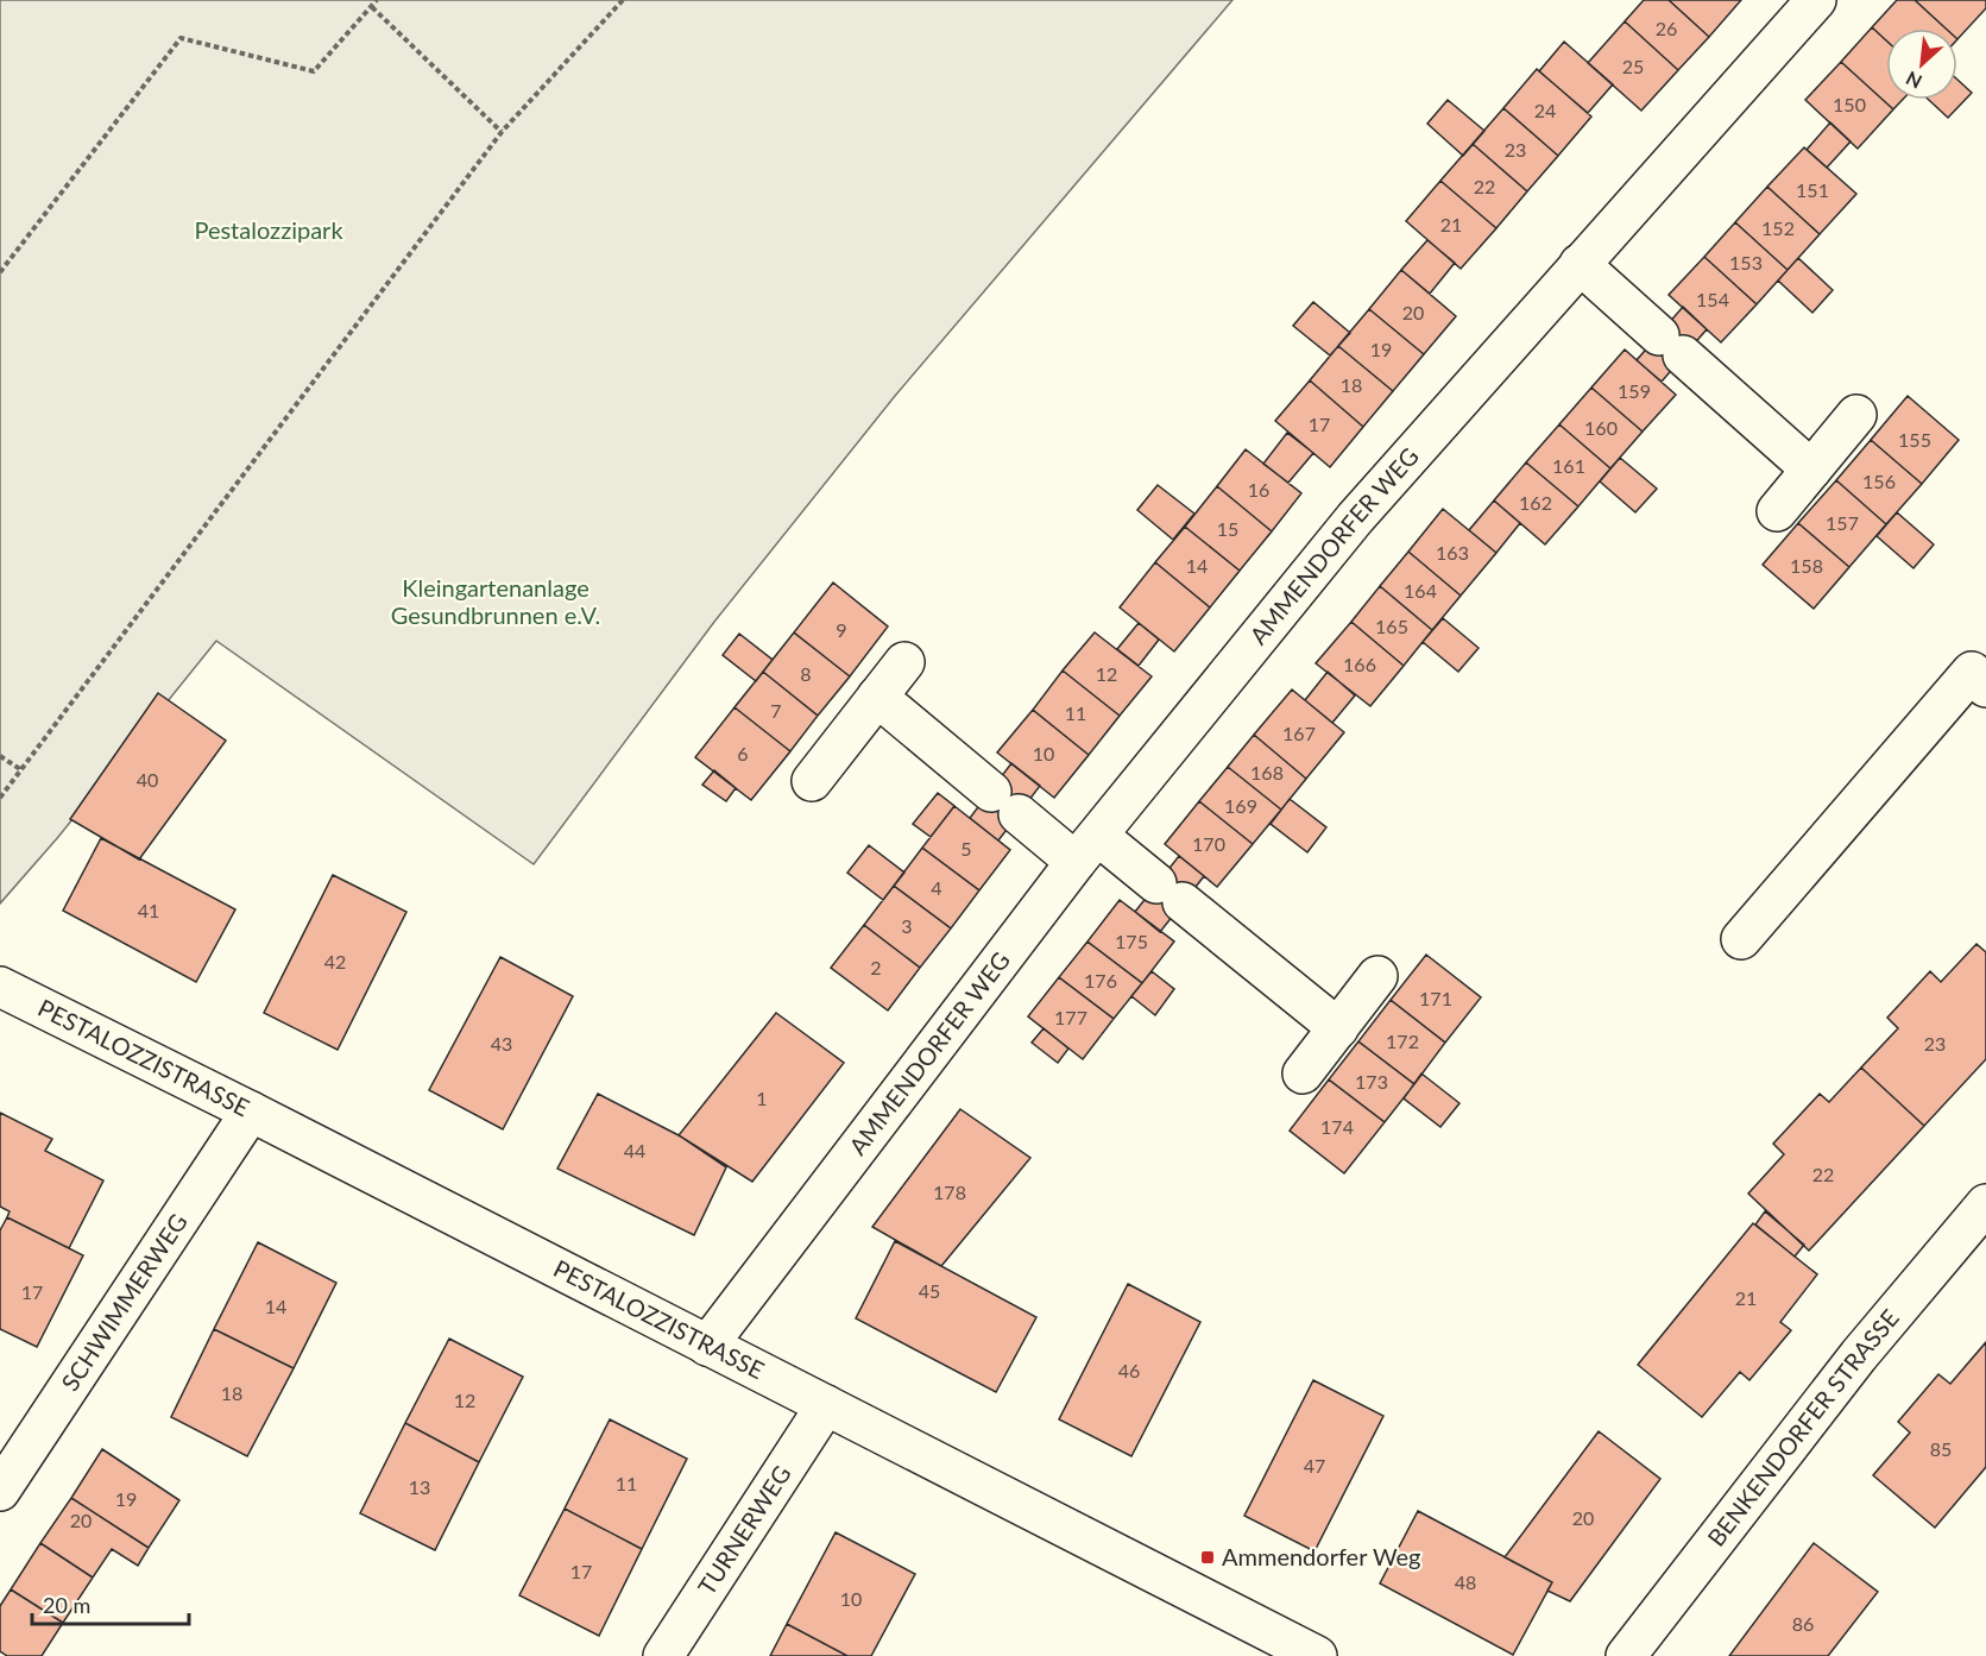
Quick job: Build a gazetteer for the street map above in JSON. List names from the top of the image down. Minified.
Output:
{"streets":{"street":["AMMENDORFER WEG","PESTALOZZISTRASSE","SCHWIMMERWEG","BENKENDORFER STRASSE","TURNERWEG"]},"crossings":[["AMMENDORFER WEG","PESTALOZZISTRASSE"],["PESTALOZZISTRASSE","SCHWIMMERWEG"],["PESTALOZZISTRASSE","TURNERWEG"]],"parks":["Pestalozzipark","Kleingartenanlage Gesundbrunnen e.V."],"places":{"transit":["Ammendorfer Weg"]},"house_numbers":["26","25","150","24","23","22","151","21","152","153","154","20","19","18","159","17","160","155","161","156","16","162","157","15","163","14","158","164","165","9","166","8","12","7","11","167","6","10","168","40","169","170","5","4","41","3","175","42","2","176","171","177","172","43","23","173","1","174","44","22","178","45","17","21","14","46","18","12","85","47","11","13","19","20","20","17","48","10","86"],"scale_bar":"20 m","north":"bottom left"}
